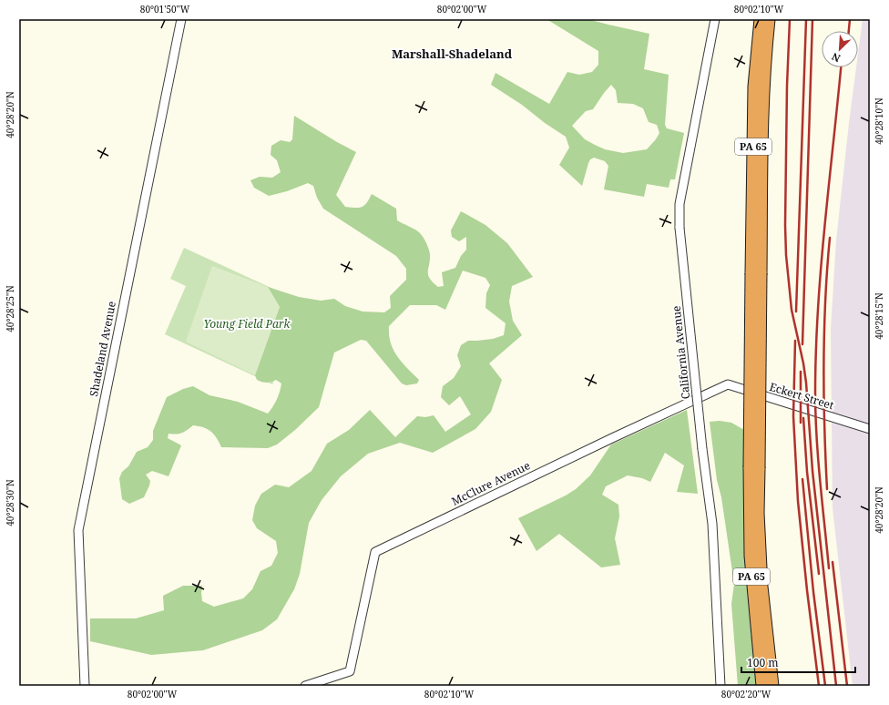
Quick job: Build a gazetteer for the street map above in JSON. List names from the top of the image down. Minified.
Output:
{"streets":{"highway":["PA 65"],"street":["Shadeland Avenue","California Avenue","Eckert Street","McClure Avenue"]},"crossings":[["Eckert Street","McClure Avenue"]],"districts":["Marshall-Shadeland"],"parks":["Young Field Park"],"scale_bar":"100 m","north":"bottom left","coordinates":["80°01'50\"W","80°02'00\"W","80°02'10\"W","40°28'20\"N","40°28'10\"N","40°28'25\"N","40°28'15\"N","40°28'30\"N","80°02'20\"W"]}
